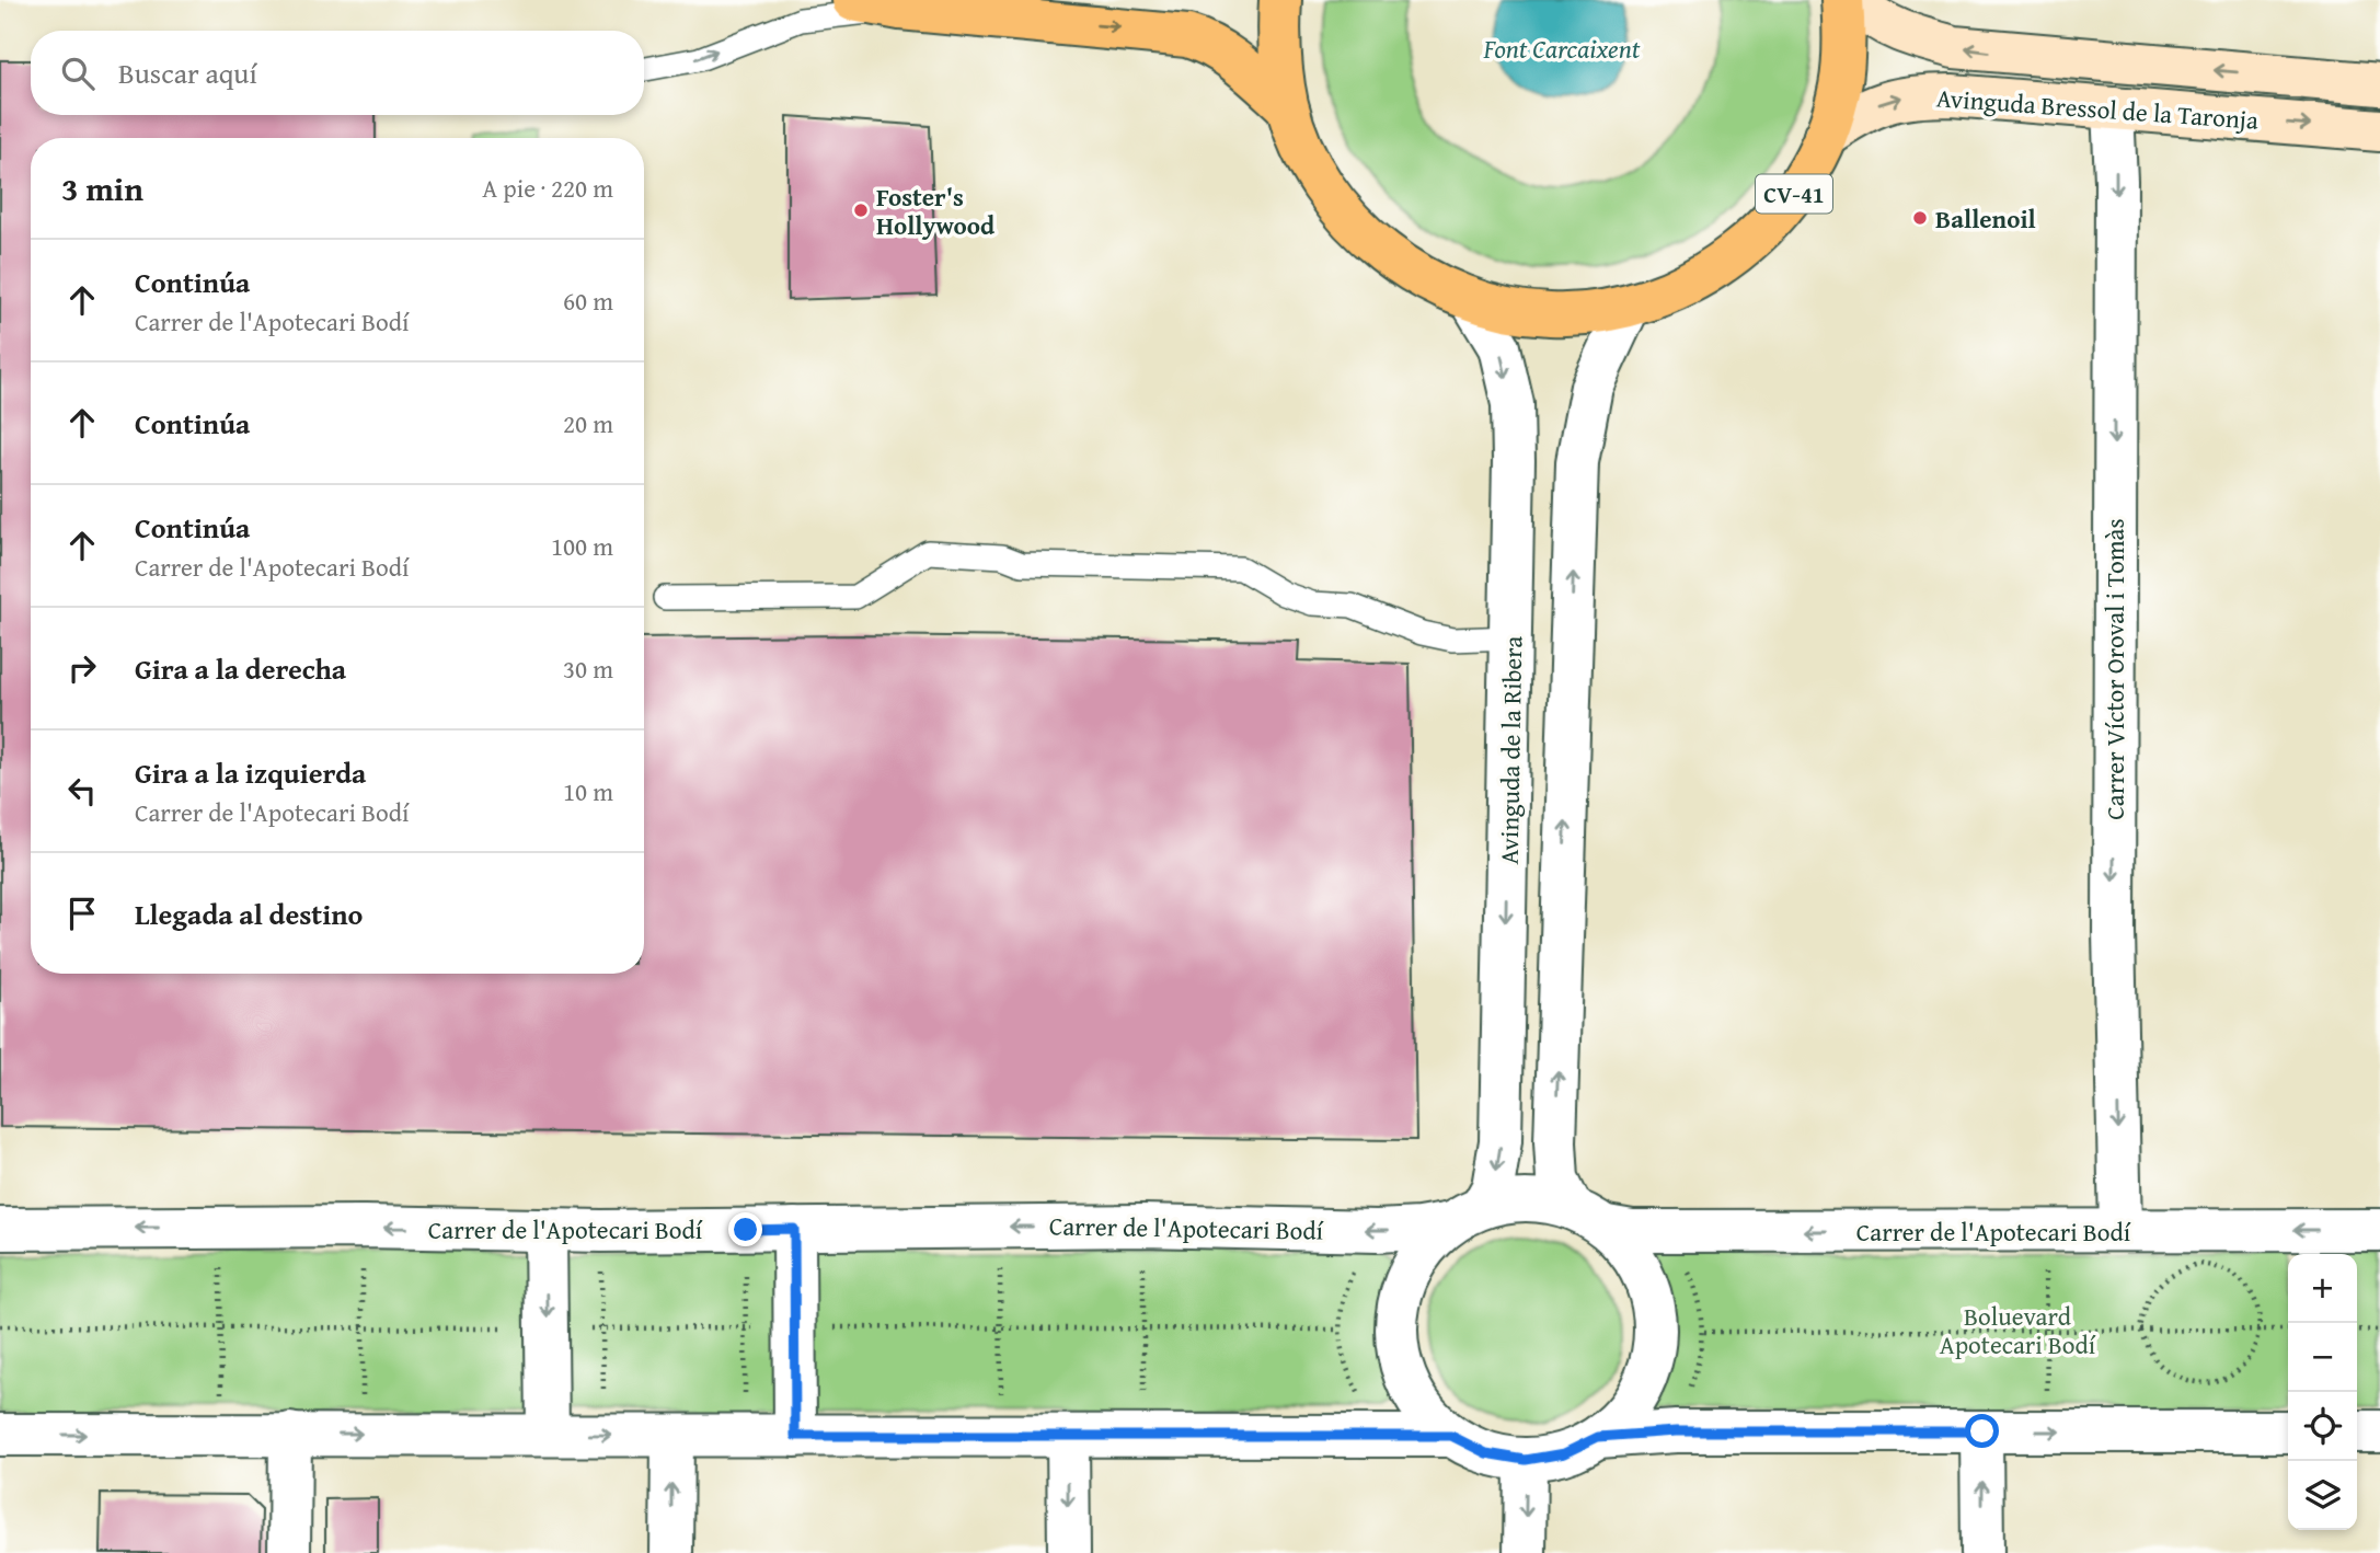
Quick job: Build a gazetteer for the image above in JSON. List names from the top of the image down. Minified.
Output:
{"streets":{"main road":["CV-41"],"street":["Avinguda Bressol de la Taronja","Carrer Víctor Oroval i Tomàs","Avinguda de la Ribera","Carrer de l'Apotecari Bodí"]},"crossings":[["Avinguda Bressol de la Taronja","CV-41"],["Avinguda Bressol de la Taronja","Carrer Víctor Oroval i Tomàs"],["CV-41","Avinguda de la Ribera"],["Carrer Víctor Oroval i Tomàs","Carrer de l'Apotecari Bodí"],["Avinguda de la Ribera","Carrer de l'Apotecari Bodí"]],"one_way":["Carrer Víctor Oroval i Tomàs"],"water":["Font Carcaixent"],"parks":["Boluevard Apotecari Bodí"],"places":["Foster's Hollywood","Ballenoil"],"page":{"search":"Buscar aquí","heading":["3 min","A pie · 220 m"],"list":[["Continúa","Carrer de l'Apotecari Bodí","60 m"],["Continúa","20 m"],["Continúa","Carrer de l'Apotecari Bodí","100 m"],["Gira a la derecha","30 m"],["Gira a la izquierda","Carrer de l'Apotecari Bodí","10 m"],"Llegada al destino"],"map_buttons":["+","−"]}}
